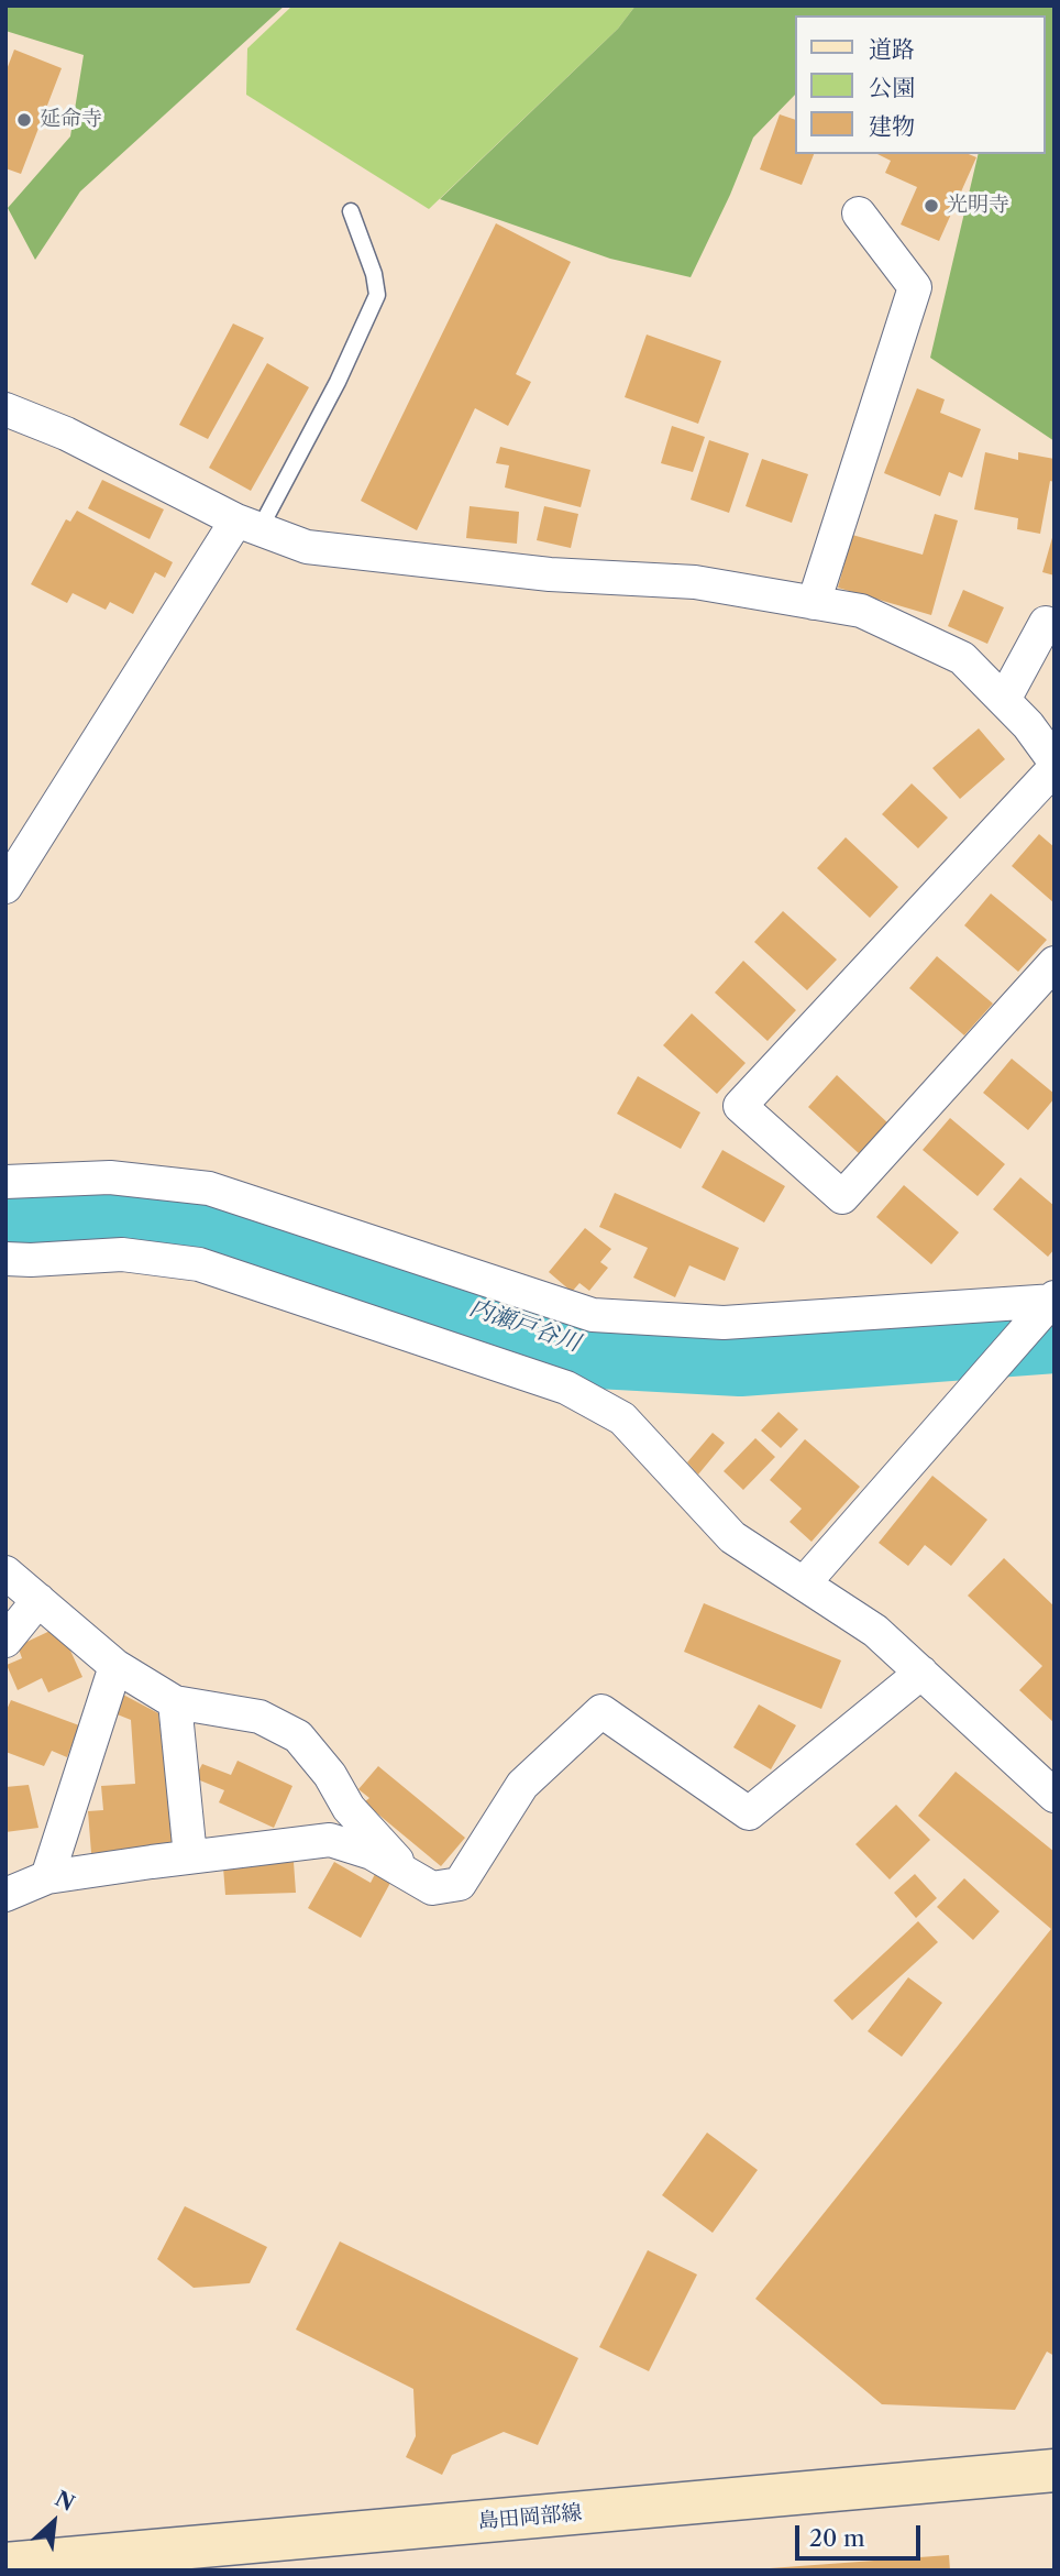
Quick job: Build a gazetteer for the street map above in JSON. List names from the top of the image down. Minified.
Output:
{"streets":{"main road":["島田岡部線"]},"water":["内瀬戸谷川"],"places":["延命寺","光明寺"],"legend":["道路","公園","建物"],"scale_bar":"20 m","north":"top right"}
